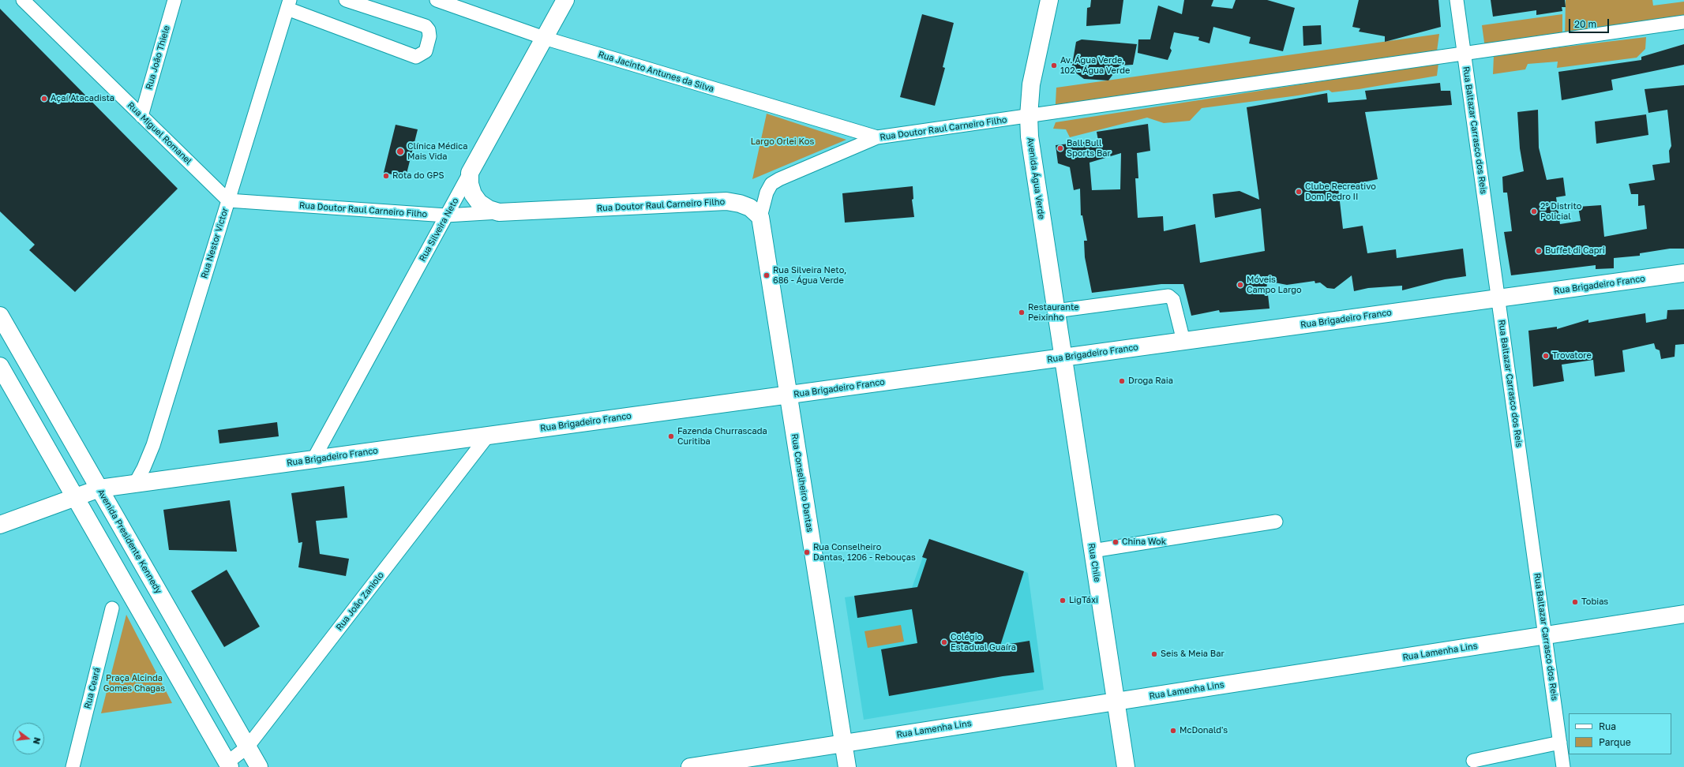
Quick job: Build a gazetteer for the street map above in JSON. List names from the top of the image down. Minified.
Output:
{"streets":{"main road":["Rua Doutor Raul Carneiro Filho","Avenida Água Verde","Rua Silveira Neto","Rua Brigadeiro Franco","Rua Conselheiro Dantas","Avenida Presidente Kennedy","Rua Chile","Rua Lamenha Lins"],"street":["Rua João Thiele","Rua Jacinto Antunes da Silva","Rua Baltazar Carrasco dos Reis","Rua Miguel Romanel","Rua Nestor Victor","Rua João Zaniolo","Rua Ceará"]},"crossings":[["Rua João Thiele","Rua Miguel Romanel"],["Rua Jacinto Antunes da Silva","Rua Doutor Raul Carneiro Filho"],["Rua Jacinto Antunes da Silva","Rua Silveira Neto"],["Rua Doutor Raul Carneiro Filho","Rua Baltazar Carrasco dos Reis"],["Rua Doutor Raul Carneiro Filho","Rua Miguel Romanel"],["Rua Doutor Raul Carneiro Filho","Avenida Água Verde"],["Rua Doutor Raul Carneiro Filho","Rua Silveira Neto"],["Rua Doutor Raul Carneiro Filho","Rua Nestor Victor"],["Rua Doutor Raul Carneiro Filho","Rua Conselheiro Dantas"],["Rua Baltazar Carrasco dos Reis","Rua Brigadeiro Franco"],["Rua Baltazar Carrasco dos Reis","Rua Lamenha Lins"],["Rua Miguel Romanel","Rua Nestor Victor"],["Avenida Água Verde","Rua Brigadeiro Franco"],["Avenida Água Verde","Rua Chile"],["Rua Silveira Neto","Rua Brigadeiro Franco"],["Rua Nestor Victor","Rua Brigadeiro Franco"],["Rua Brigadeiro Franco","Rua Conselheiro Dantas"],["Rua Brigadeiro Franco","Avenida Presidente Kennedy"],["Rua Brigadeiro Franco","Rua Chile"],["Rua Brigadeiro Franco","Rua João Zaniolo"],["Rua Conselheiro Dantas","Rua Lamenha Lins"],["Avenida Presidente Kennedy","Rua João Zaniolo"],["Rua Chile","Rua Lamenha Lins"]],"parks":["Largo Orlei Kos","Praça Alcinda Gomes Chagas"],"places":["Av. Água Verde, 102 - Água Verde","Açaí Atacadista","Ball Bull Sports Bar","Clínica Médica Mais Vida","Rota do GPS","Clube Recreativo Dom Pedro II","2º Distrito Policial","Buffet di Capri","Rua Silveira Neto, 686 - Água Verde","Móveis Campo Largo","Restaurante Peixinho","Trovatore","Droga Raia","Fazenda Churrascada Curitiba","China Wok","Rua Conselheiro Dantas, 1206 - Rebouças","LigTáxi","Tobias","Colégio Estadual Guaíra","Seis & Meia Bar","McDonald's"],"legend":["Rua","Parque"],"scale_bar":"20 m","north":"right"}
